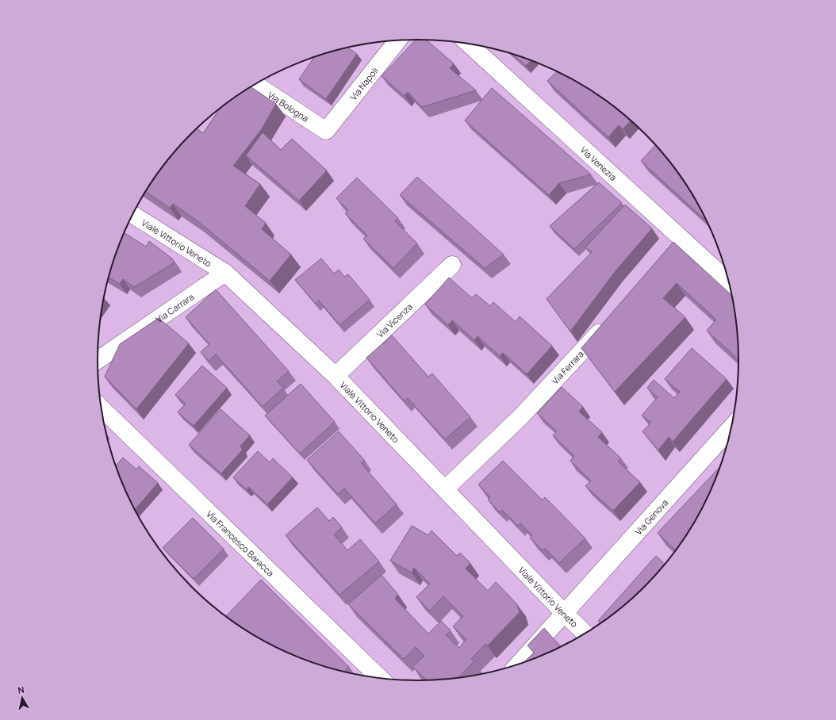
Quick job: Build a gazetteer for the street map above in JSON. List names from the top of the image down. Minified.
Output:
{"streets":{"street":["Via Napoli","Via Bologna","Via Venezia","Viale Vittorio Veneto","Via Carrara","Via Vicenza","Via Ferrara","Via Genova","Via Francesco Baracca"]},"crossings":[["Via Napoli","Via Bologna"],["Viale Vittorio Veneto","Via Carrara"],["Viale Vittorio Veneto","Via Vicenza"],["Viale Vittorio Veneto","Via Ferrara"],["Viale Vittorio Veneto","Via Genova"]],"north":"top"}
